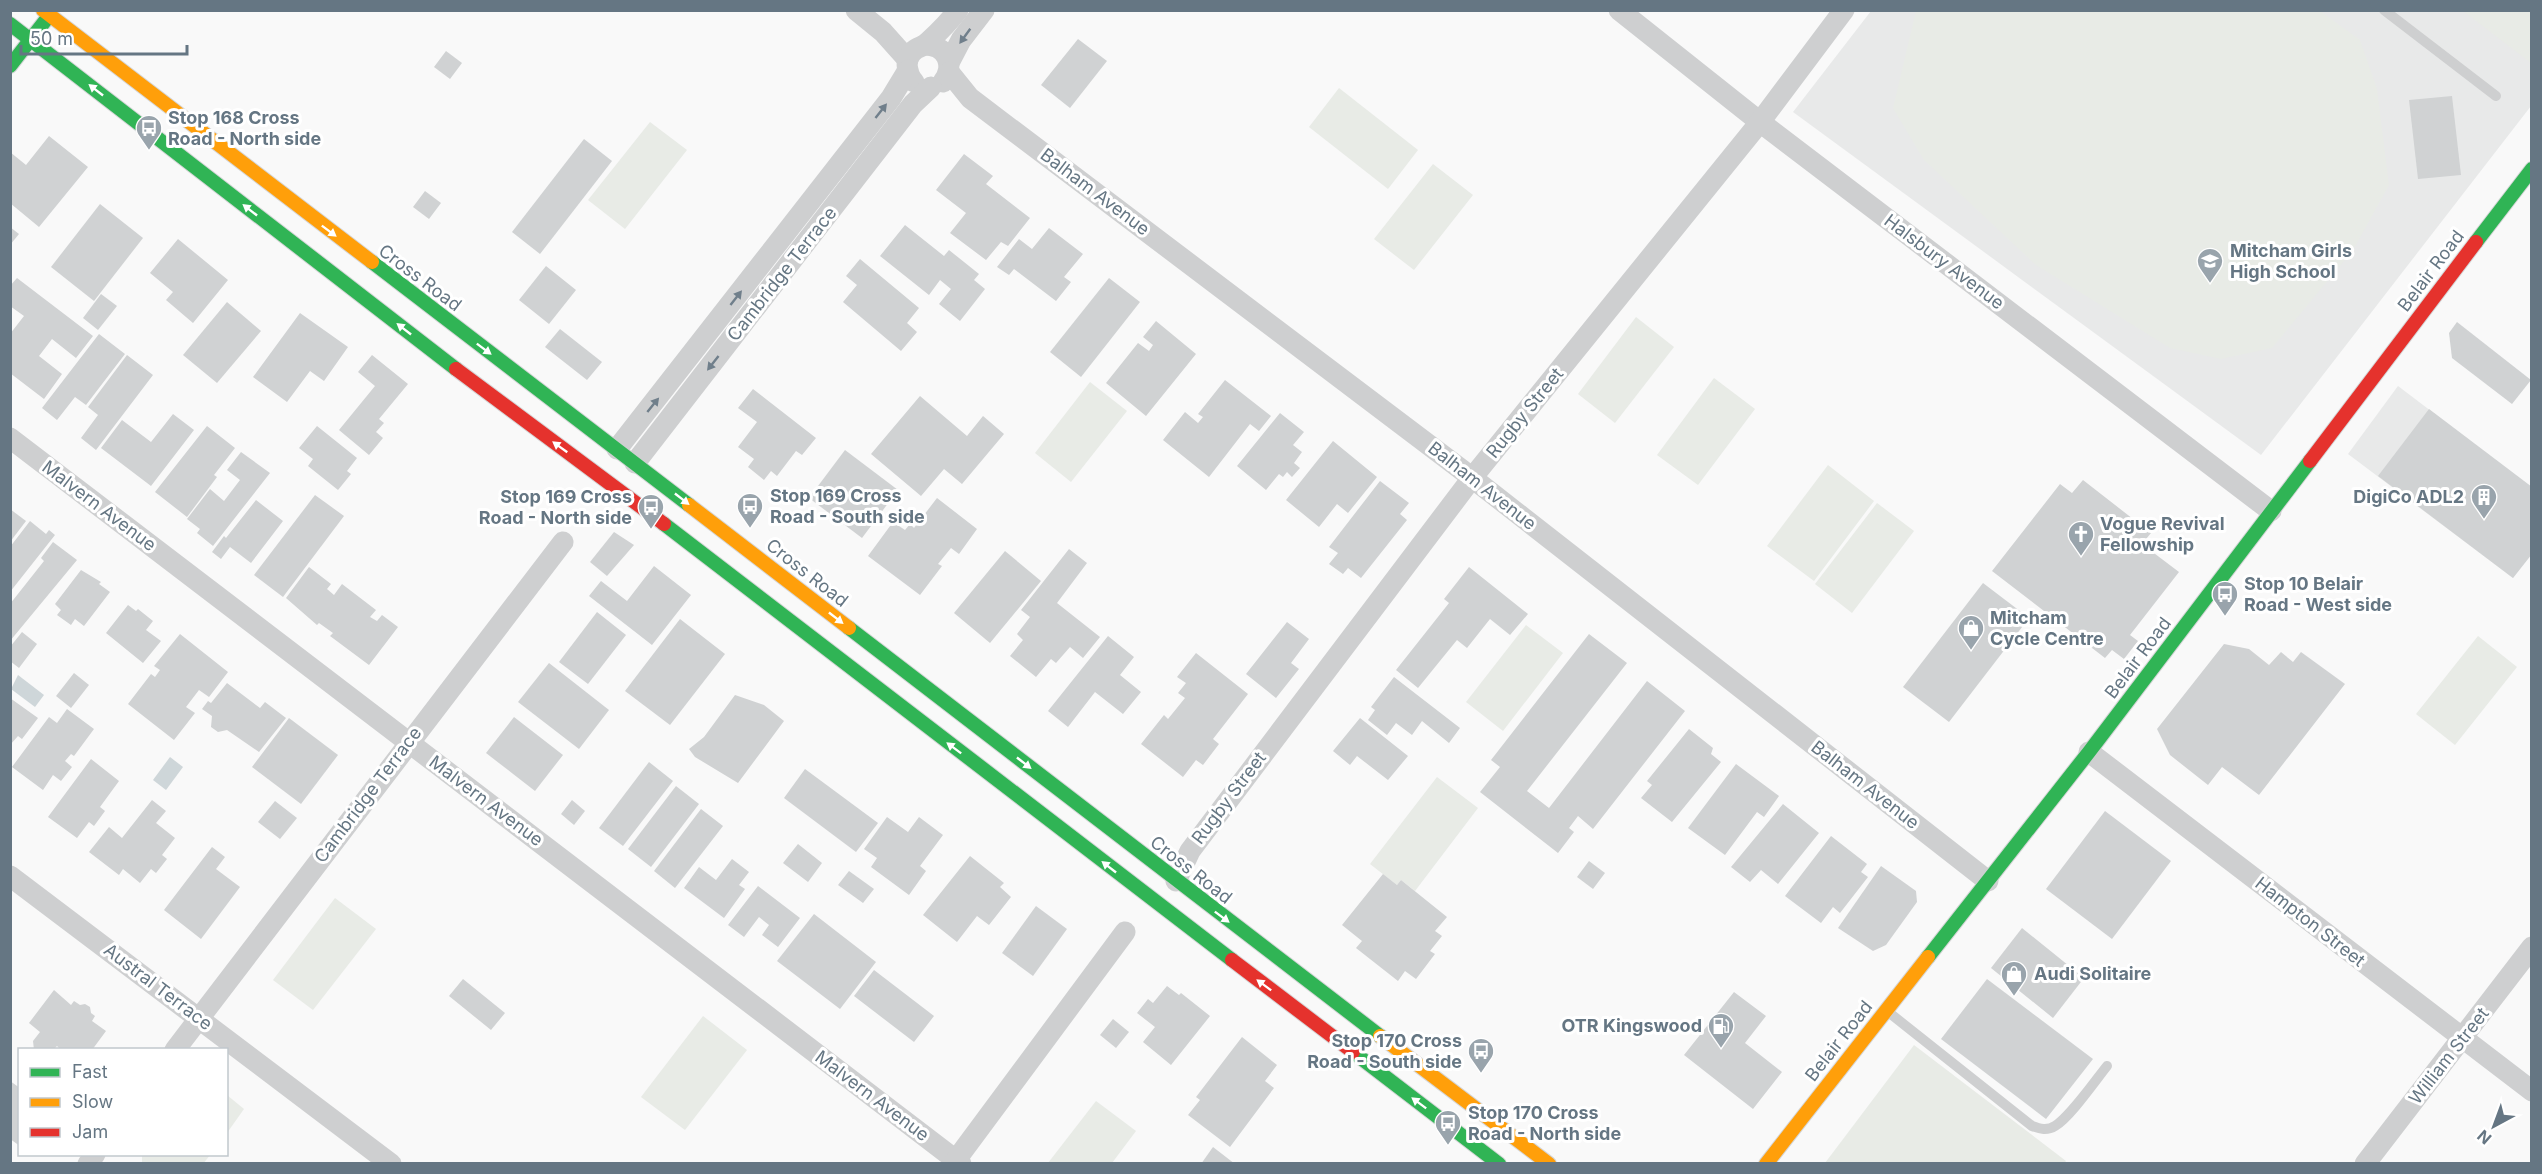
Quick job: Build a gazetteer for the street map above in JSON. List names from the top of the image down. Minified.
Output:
{"streets":{"main road":["Belair Road","Cross Road"],"street":["Balham Avenue","Halsbury Avenue","Cambridge Terrace","Rugby Street","Malvern Avenue","Hampton Street","Austral Terrace","William Street"]},"crossings":[["Balham Avenue","Belair Road"],["Balham Avenue","Cambridge Terrace"],["Balham Avenue","Rugby Street"],["Halsbury Avenue","Belair Road"],["Halsbury Avenue","Rugby Street"],["Belair Road","Hampton Street"],["Cambridge Terrace","Cross Road"],["Cambridge Terrace","Malvern Avenue"],["Cambridge Terrace","Austral Terrace"],["Cross Road","Rugby Street"],["Hampton Street","William Street"]],"places":{"bus stop":["Stop 168 Cross Road - North side","Stop 169 Cross Road - South side","Stop 169 Cross Road - North side","Stop 10 Belair Road - West side","Stop 170 Cross Road - South side","Stop 170 Cross Road - North side"],"school or university":["Mitcham Girls High School"],"building":["DigiCo ADL2"],"church":["Vogue Revival Fellowship"],"shop":["Mitcham Cycle Centre","Audi Solitaire"],"fuel station":["OTR Kingswood"]},"legend":["Fast","Slow","Jam"],"scale_bar":"50 m","north":"bottom left"}
